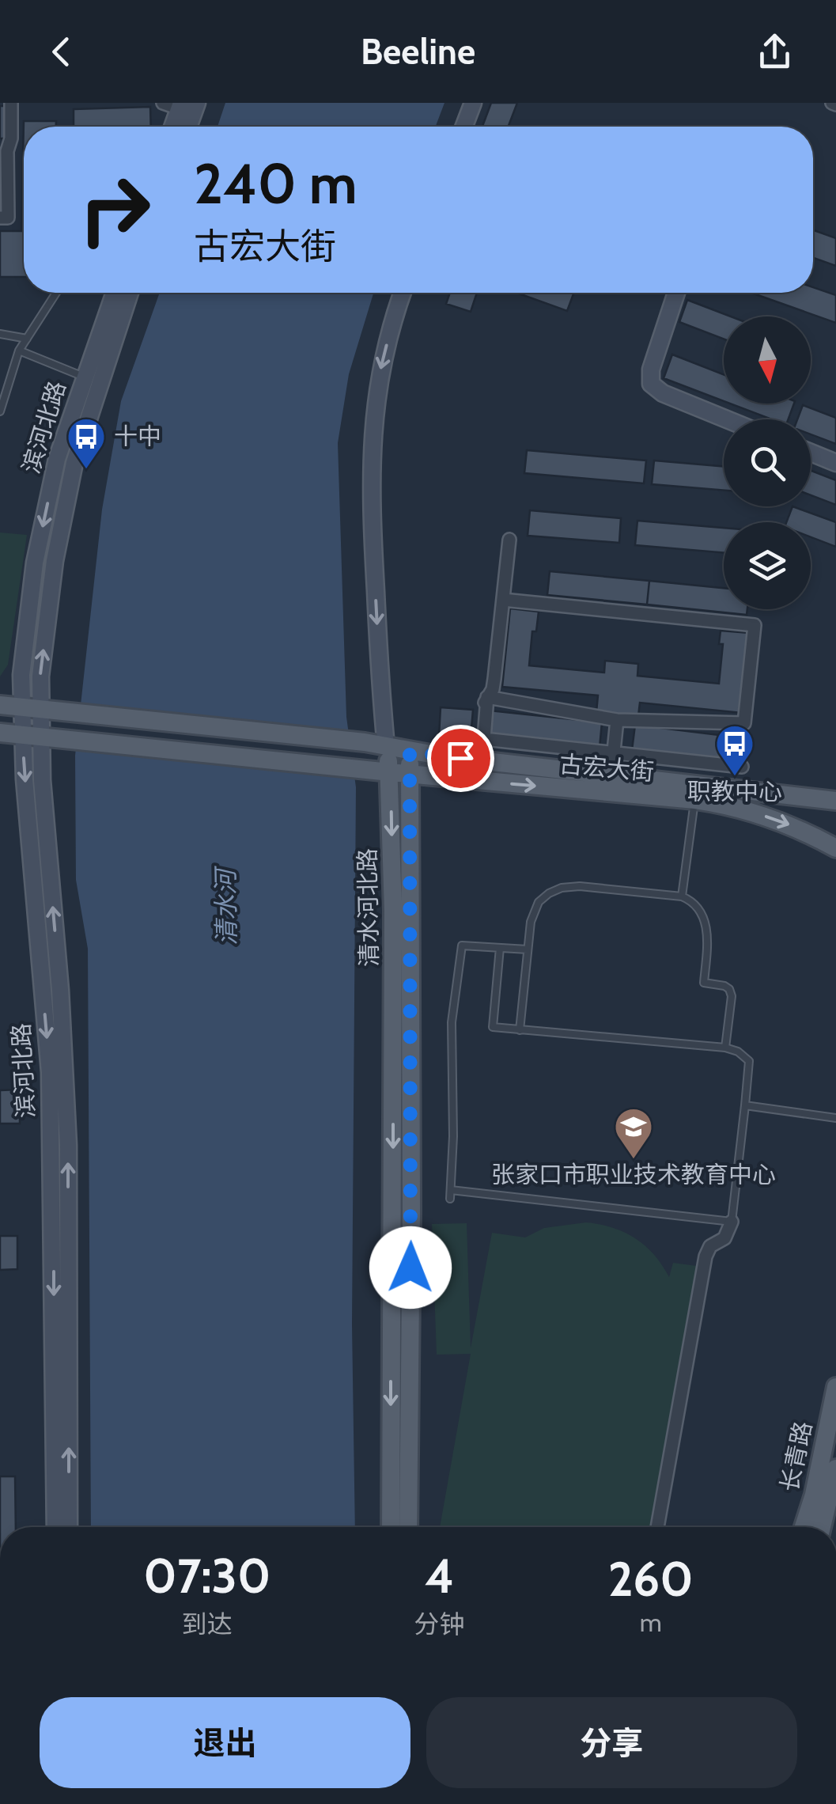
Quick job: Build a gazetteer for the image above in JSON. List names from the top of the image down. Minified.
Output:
{"streets":{"main road":["滨河北路","古宏大街","清水河北路","长青路"]},"crossings":[["滨河北路","古宏大街"],["古宏大街","清水河北路"]],"water":["清水河"],"places":{"bus stop":["十中","职教中心"],"school or university":["张家口市职业技术教育中心"]},"north":"bottom","page":{"header":"Beeline","turn":["240 m","古宏大街"],"eta":["07:30","到达","4","分钟","260","m"],"buttons":["退出","分享"]}}
